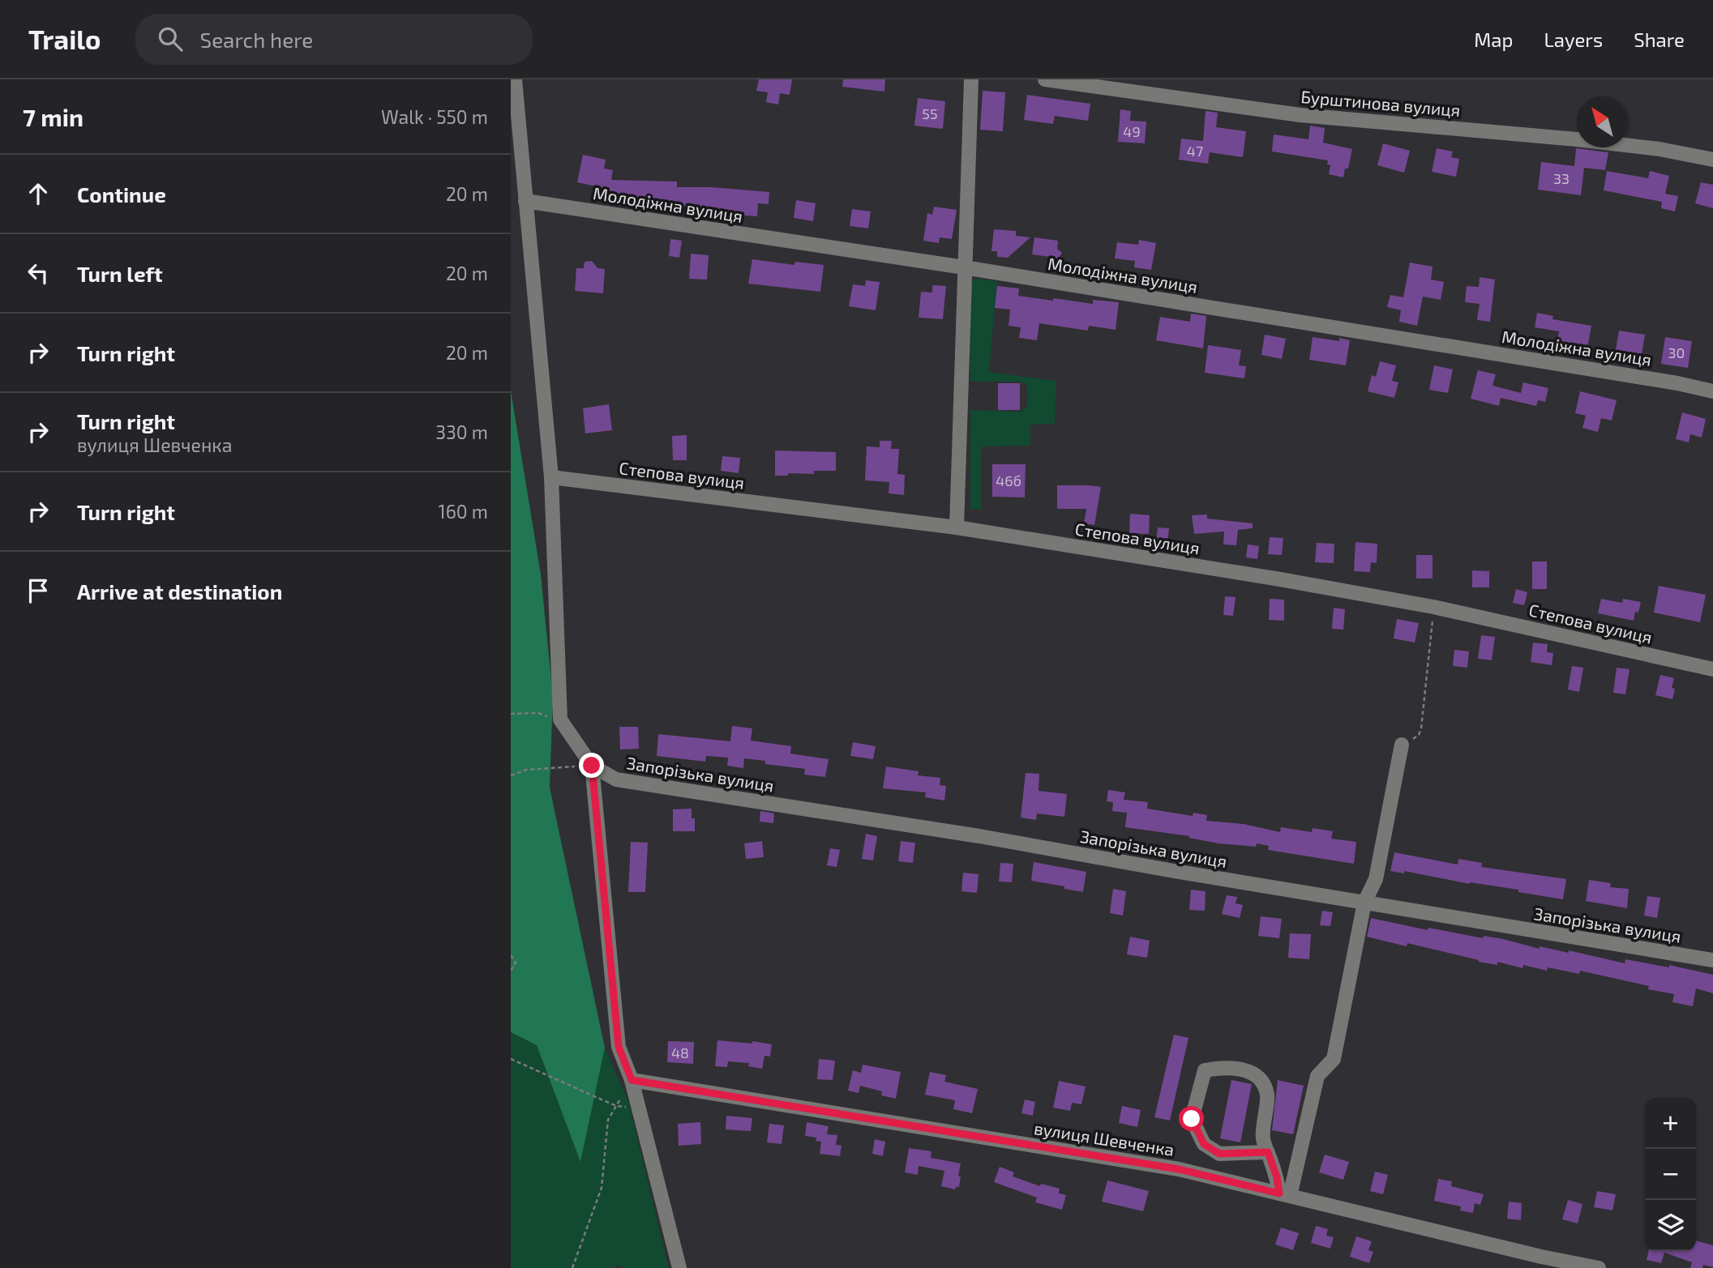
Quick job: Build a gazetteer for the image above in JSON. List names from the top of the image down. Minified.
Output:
{"streets":{"street":["Бурштинова вулиця","Молодіжна вулиця","Степова вулиця","Запорізька вулиця","вулиця Шевченка"]},"house_numbers":["55","49","47","33","30","46б","48"],"north":"top left","page":{"header":"Trailo","search":"Search here","nav":["Map","Layers","Share"],"heading":["7 min","Walk · 550 m"],"list":[["Continue","20 m"],["Turn left","20 m"],["Turn right","20 m"],["Turn right","вулиця Шевченка","330 m"],["Turn right","160 m"],"Arrive at destination"],"map_buttons":["+","−"]}}
